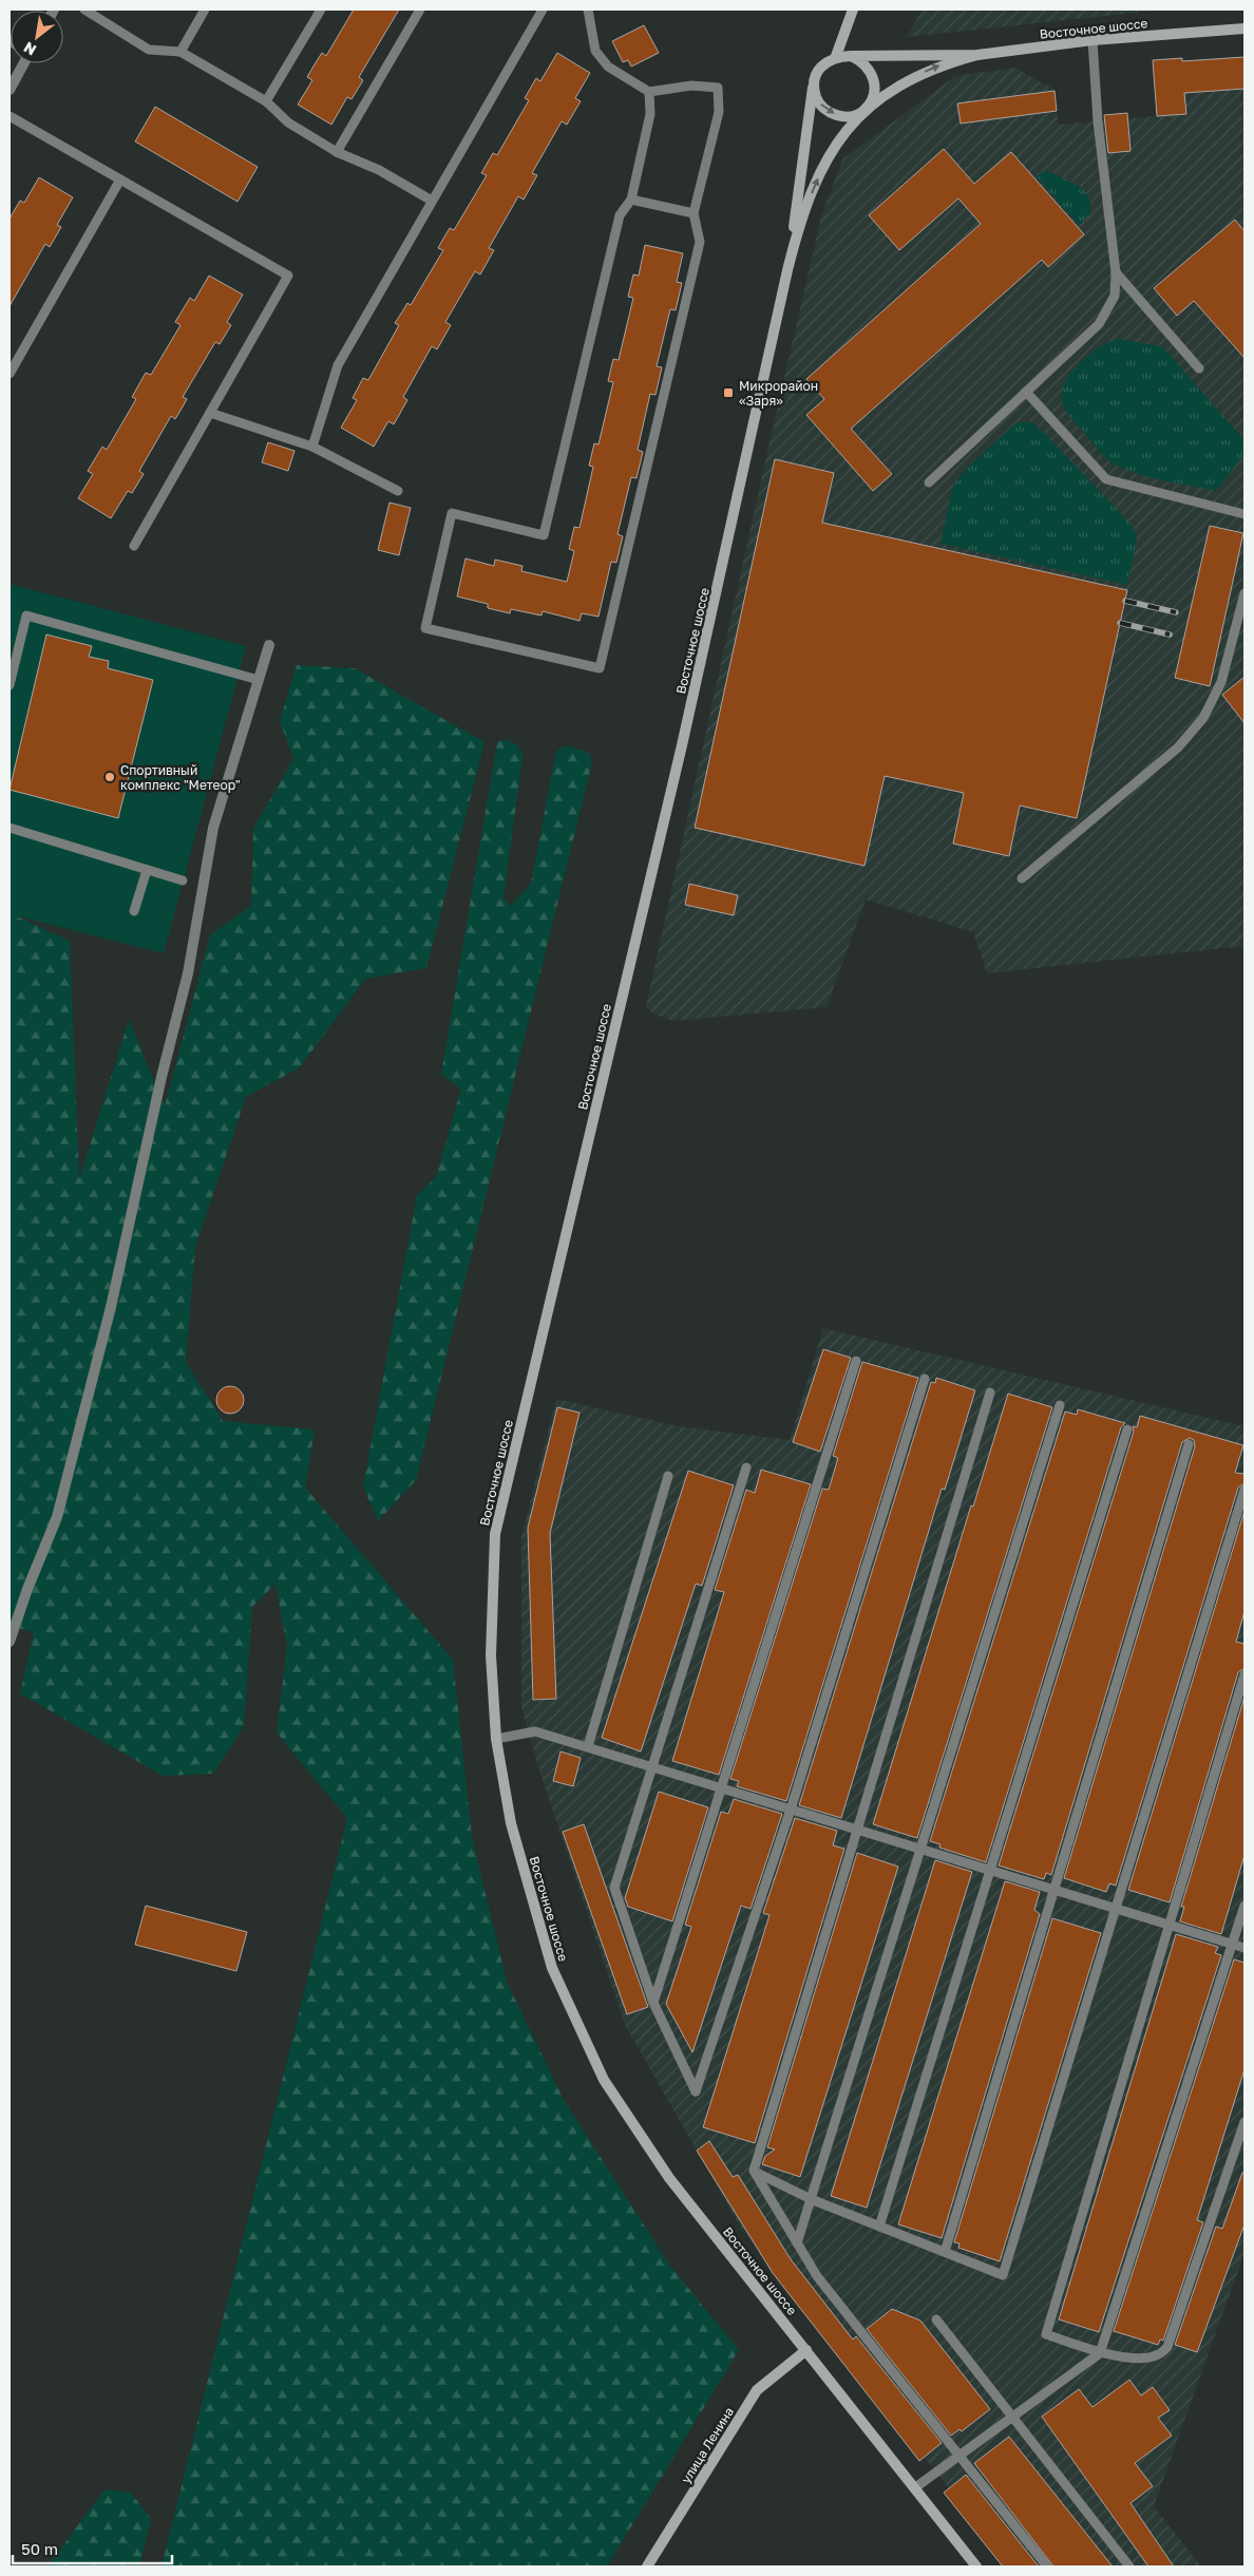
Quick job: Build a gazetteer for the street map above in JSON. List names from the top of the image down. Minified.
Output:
{"streets":{"main road":["Восточное шоссе","улица Ленина"]},"crossings":[["Восточное шоссе","улица Ленина"]],"places":{"transit":["Микрорайон «Заря»"],"other":["Спортивный комплекс \"Метеор\""]},"scale_bar":"50 m","north":"bottom left"}
